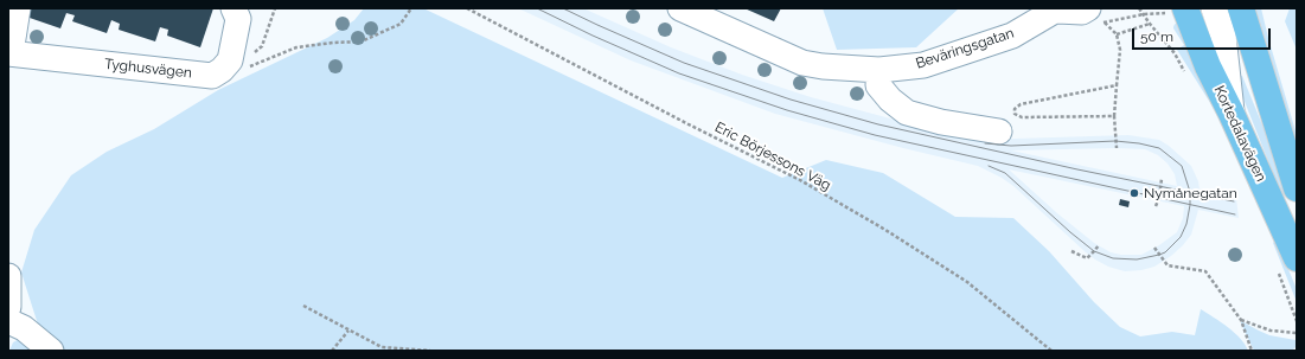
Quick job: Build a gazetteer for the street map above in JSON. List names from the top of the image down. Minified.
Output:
{"streets":{"main road":["Kortedalavägen"],"street":["Beväringsgatan","Tyghusvägen"],"path":["Eric Börjessons Väg"]},"places":["Nymånegatan"],"scale_bar":"50 m"}
